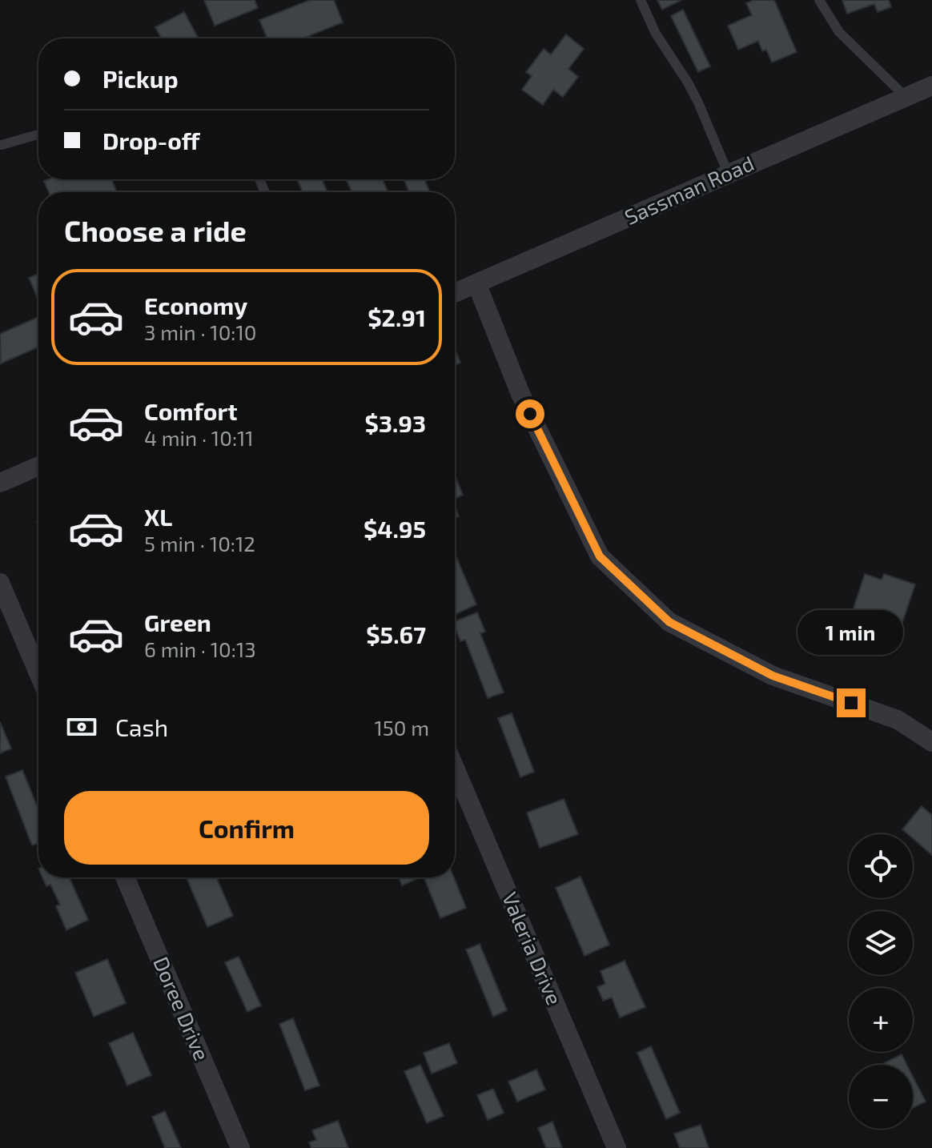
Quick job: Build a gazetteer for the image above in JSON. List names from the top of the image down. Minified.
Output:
{"streets":{"street":["Sassman Road","Valeria Drive","Doree Drive"]},"page":{"banner":["Pickup","Drop-off"],"heading":"Choose a ride","list":[{"name":"Economy","note":"3 min · 10:10","value":"$2.91"},{"name":"Comfort","note":"4 min · 10:11","value":"$3.93"},{"name":"XL","note":"5 min · 10:12","value":"$4.95"},{"name":"Green","note":"6 min · 10:13","value":"$5.67"}],"bubble":"1 min","pay":["Cash","150 m"],"buttons":"Confirm","map_buttons":["+","−"]}}
